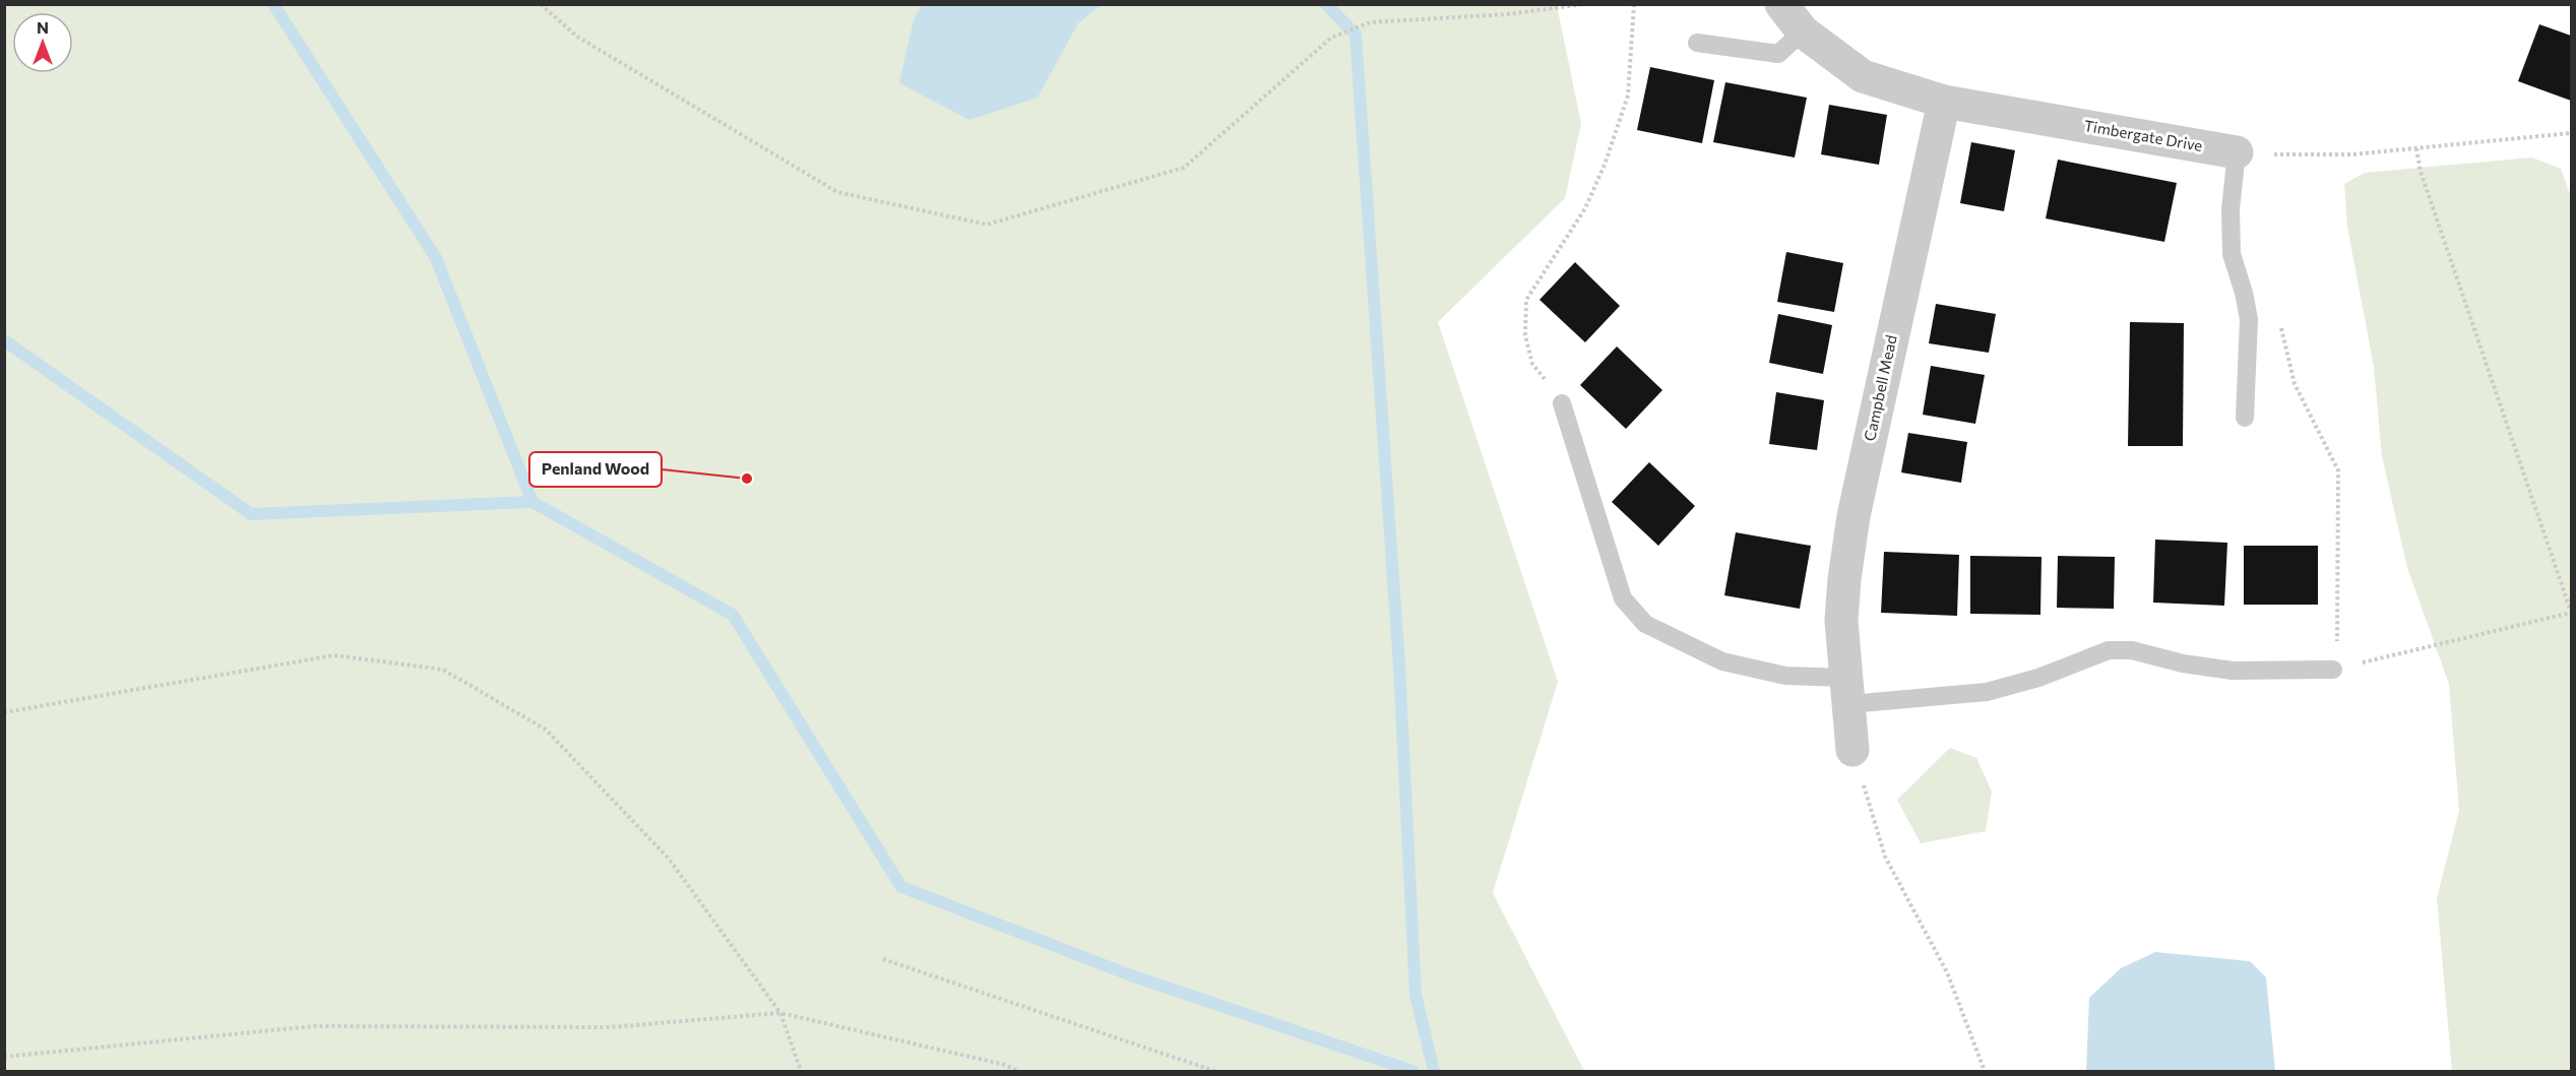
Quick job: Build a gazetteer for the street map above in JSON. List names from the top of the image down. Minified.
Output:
{"streets":{"street":["Timbergate Drive","Campbell Mead"]},"crossings":[["Timbergate Drive","Campbell Mead"]],"places":["Penland Wood"],"north":"top"}
